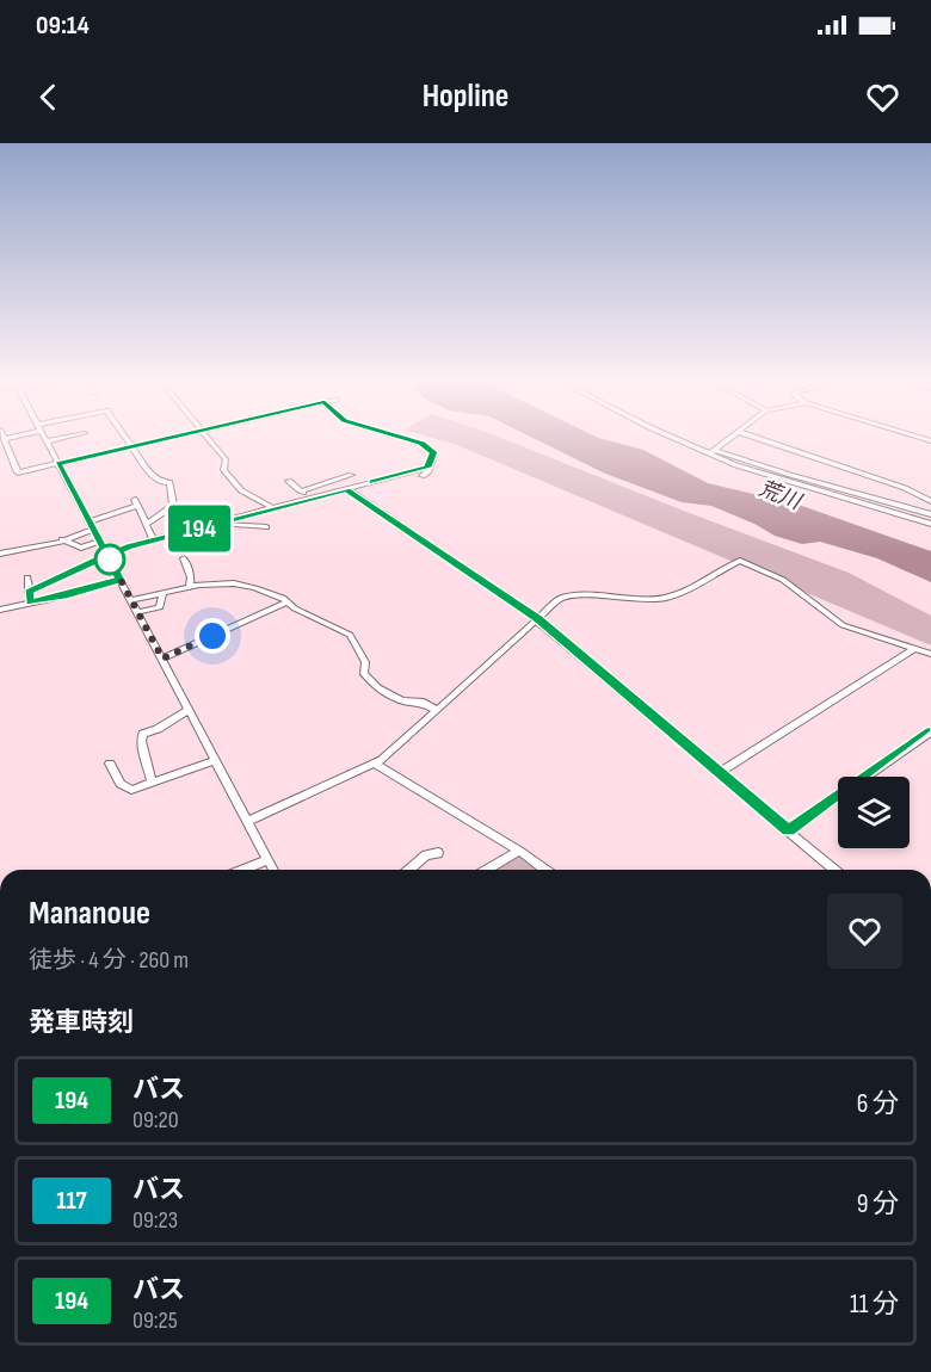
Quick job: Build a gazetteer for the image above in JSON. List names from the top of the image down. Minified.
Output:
{"water":["荒川"],"lines":["bus line 194"],"page":{"status":"09:14","header":"Hopline","on_map":"194","heading":[["Mananoue","徒歩 · 4 分 · 260 m"],"発車時刻"],"list":[{"mark":"194","name":"バス","note":"09:20","value":"6 分"},{"mark":"117","name":"バス","note":"09:23","value":"9 分"},{"mark":"194","name":"バス","note":"09:25","value":"11 分"}]}}
